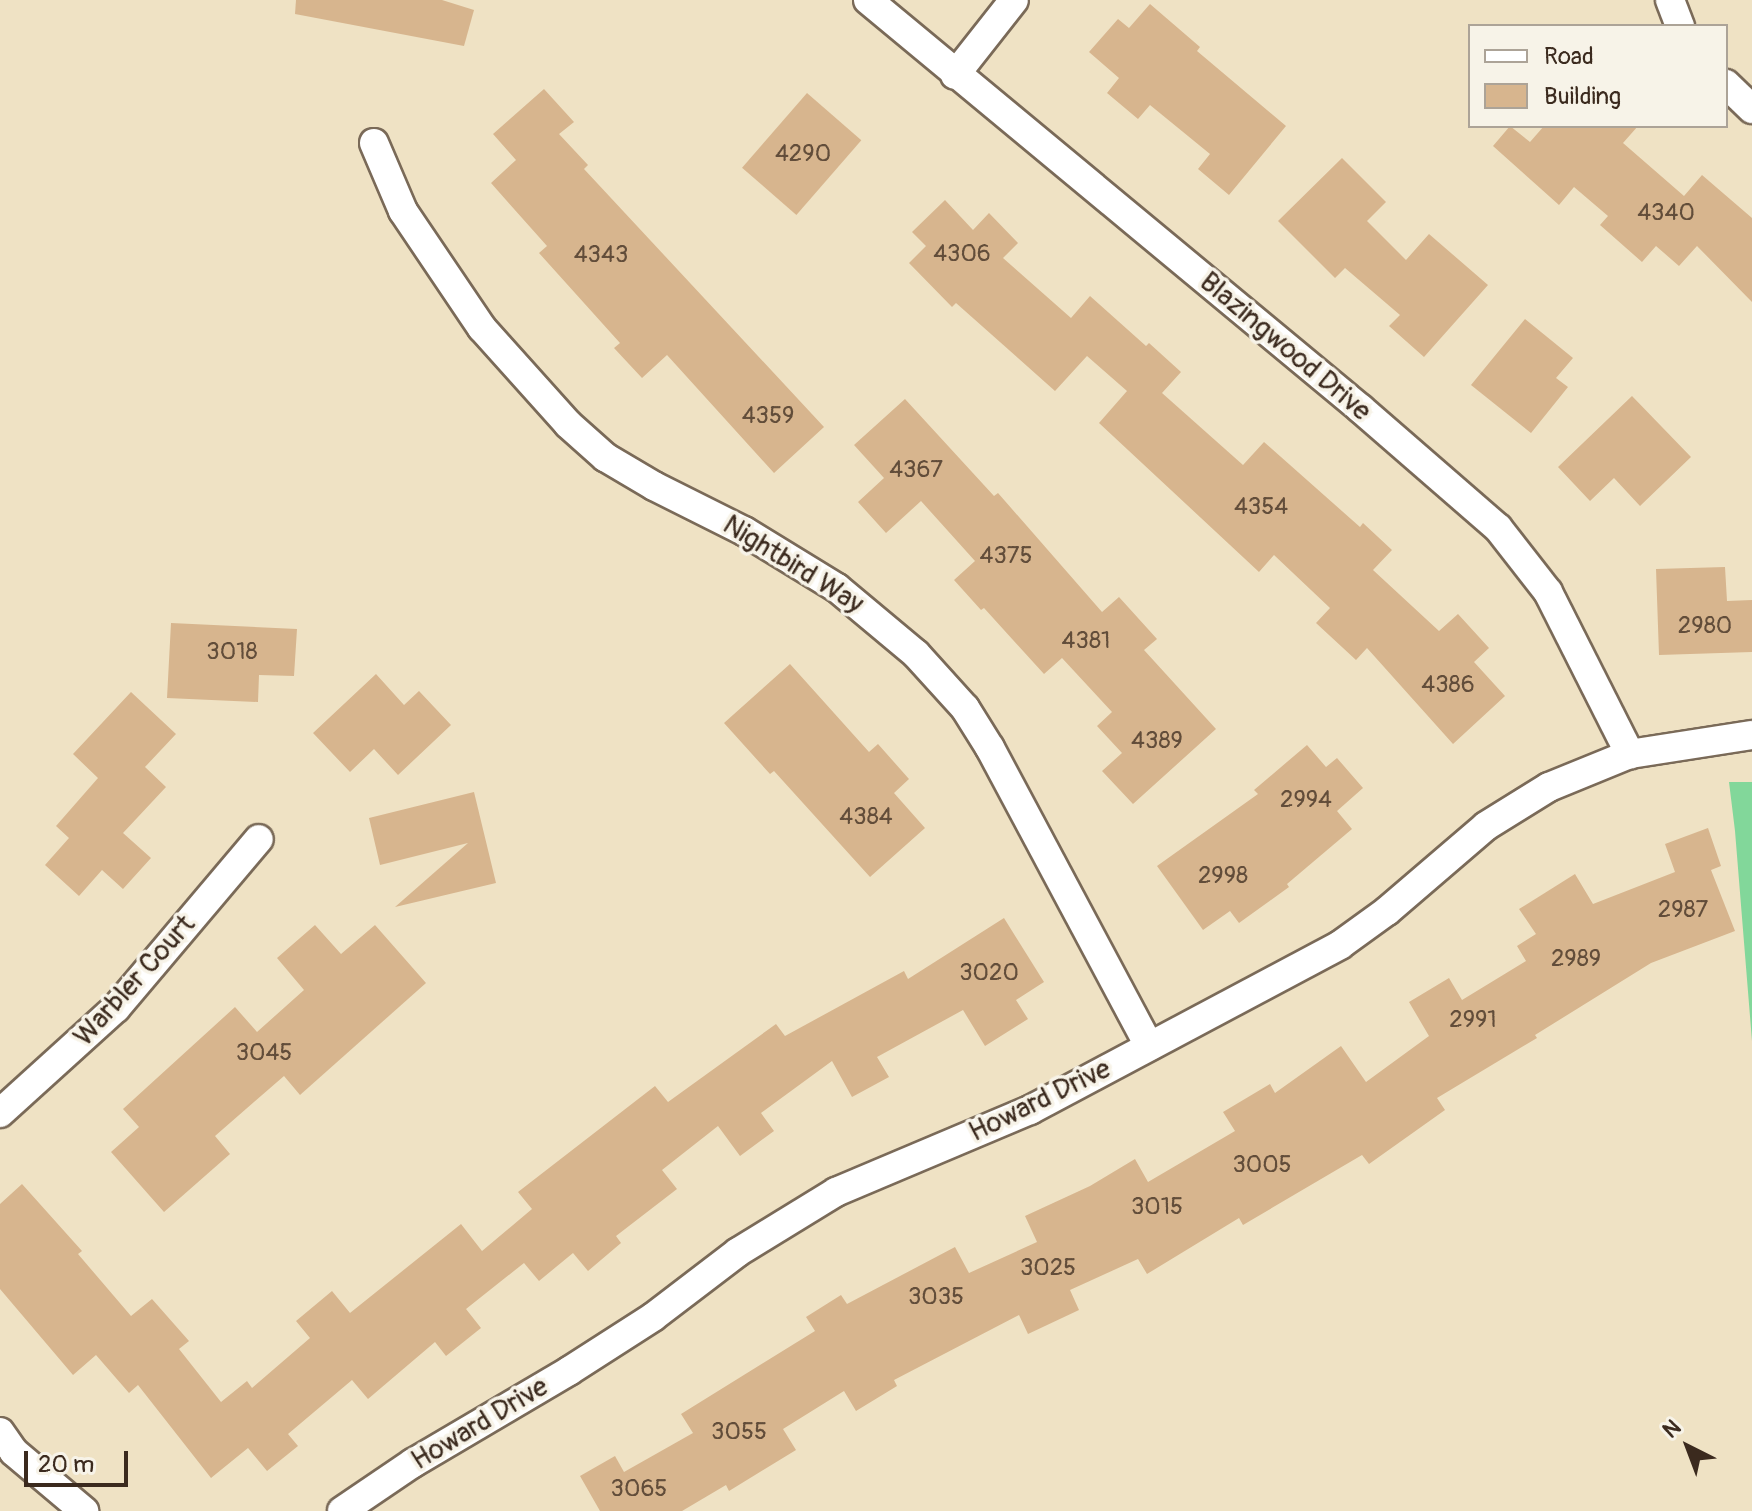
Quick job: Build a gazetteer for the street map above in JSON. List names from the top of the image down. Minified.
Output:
{"streets":{"street":["Blazingwood Drive","Nightbird Way","Warbler Court","Howard Drive"]},"crossings":[["Blazingwood Drive","Howard Drive"],["Nightbird Way","Howard Drive"]],"house_numbers":["4290","4340","4306","4343","4359","4367","4354","4375","2980","4381","3018","4386","4389","2994","4384","2998","2987","2989","3020","2991","3045","3005","3015","3025","3035","3055","3065"],"legend":["Road","Building"],"scale_bar":"20 m","north":"top left"}
